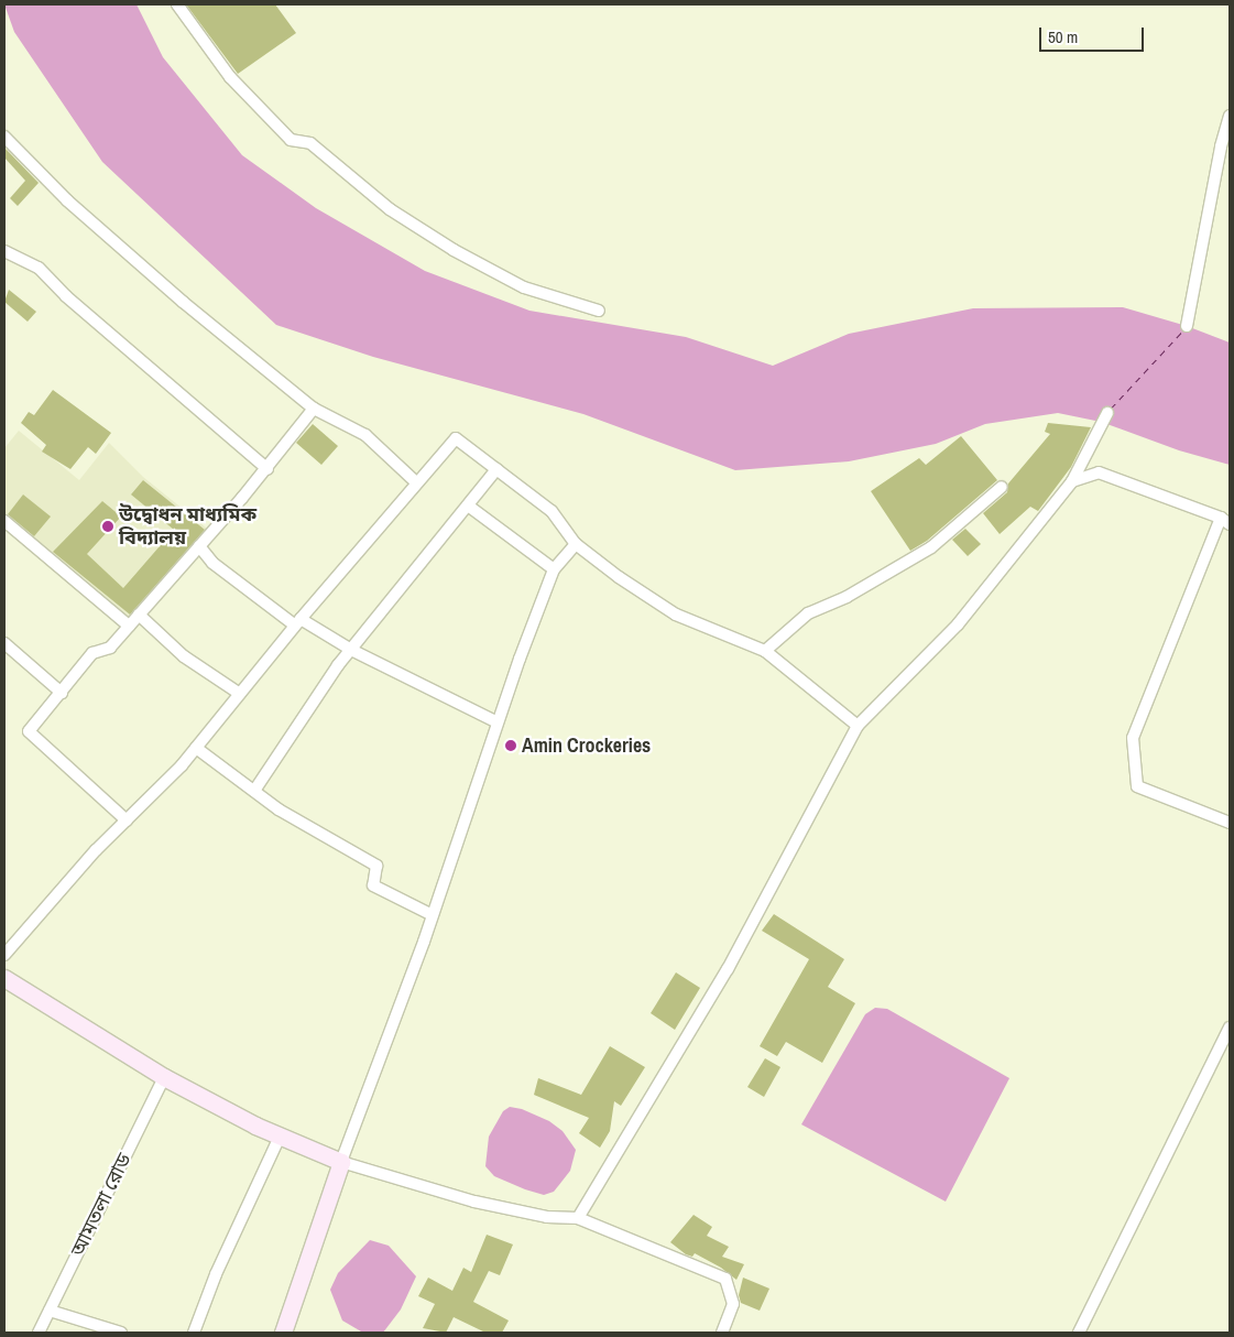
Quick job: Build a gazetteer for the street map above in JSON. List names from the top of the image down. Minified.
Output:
{"streets":{"street":["আমতলা রোড"]},"places":["উদ্বোধন মাধ্যমিক বিদ্যালয়","Amin Crockeries"],"scale_bar":"50 m"}
